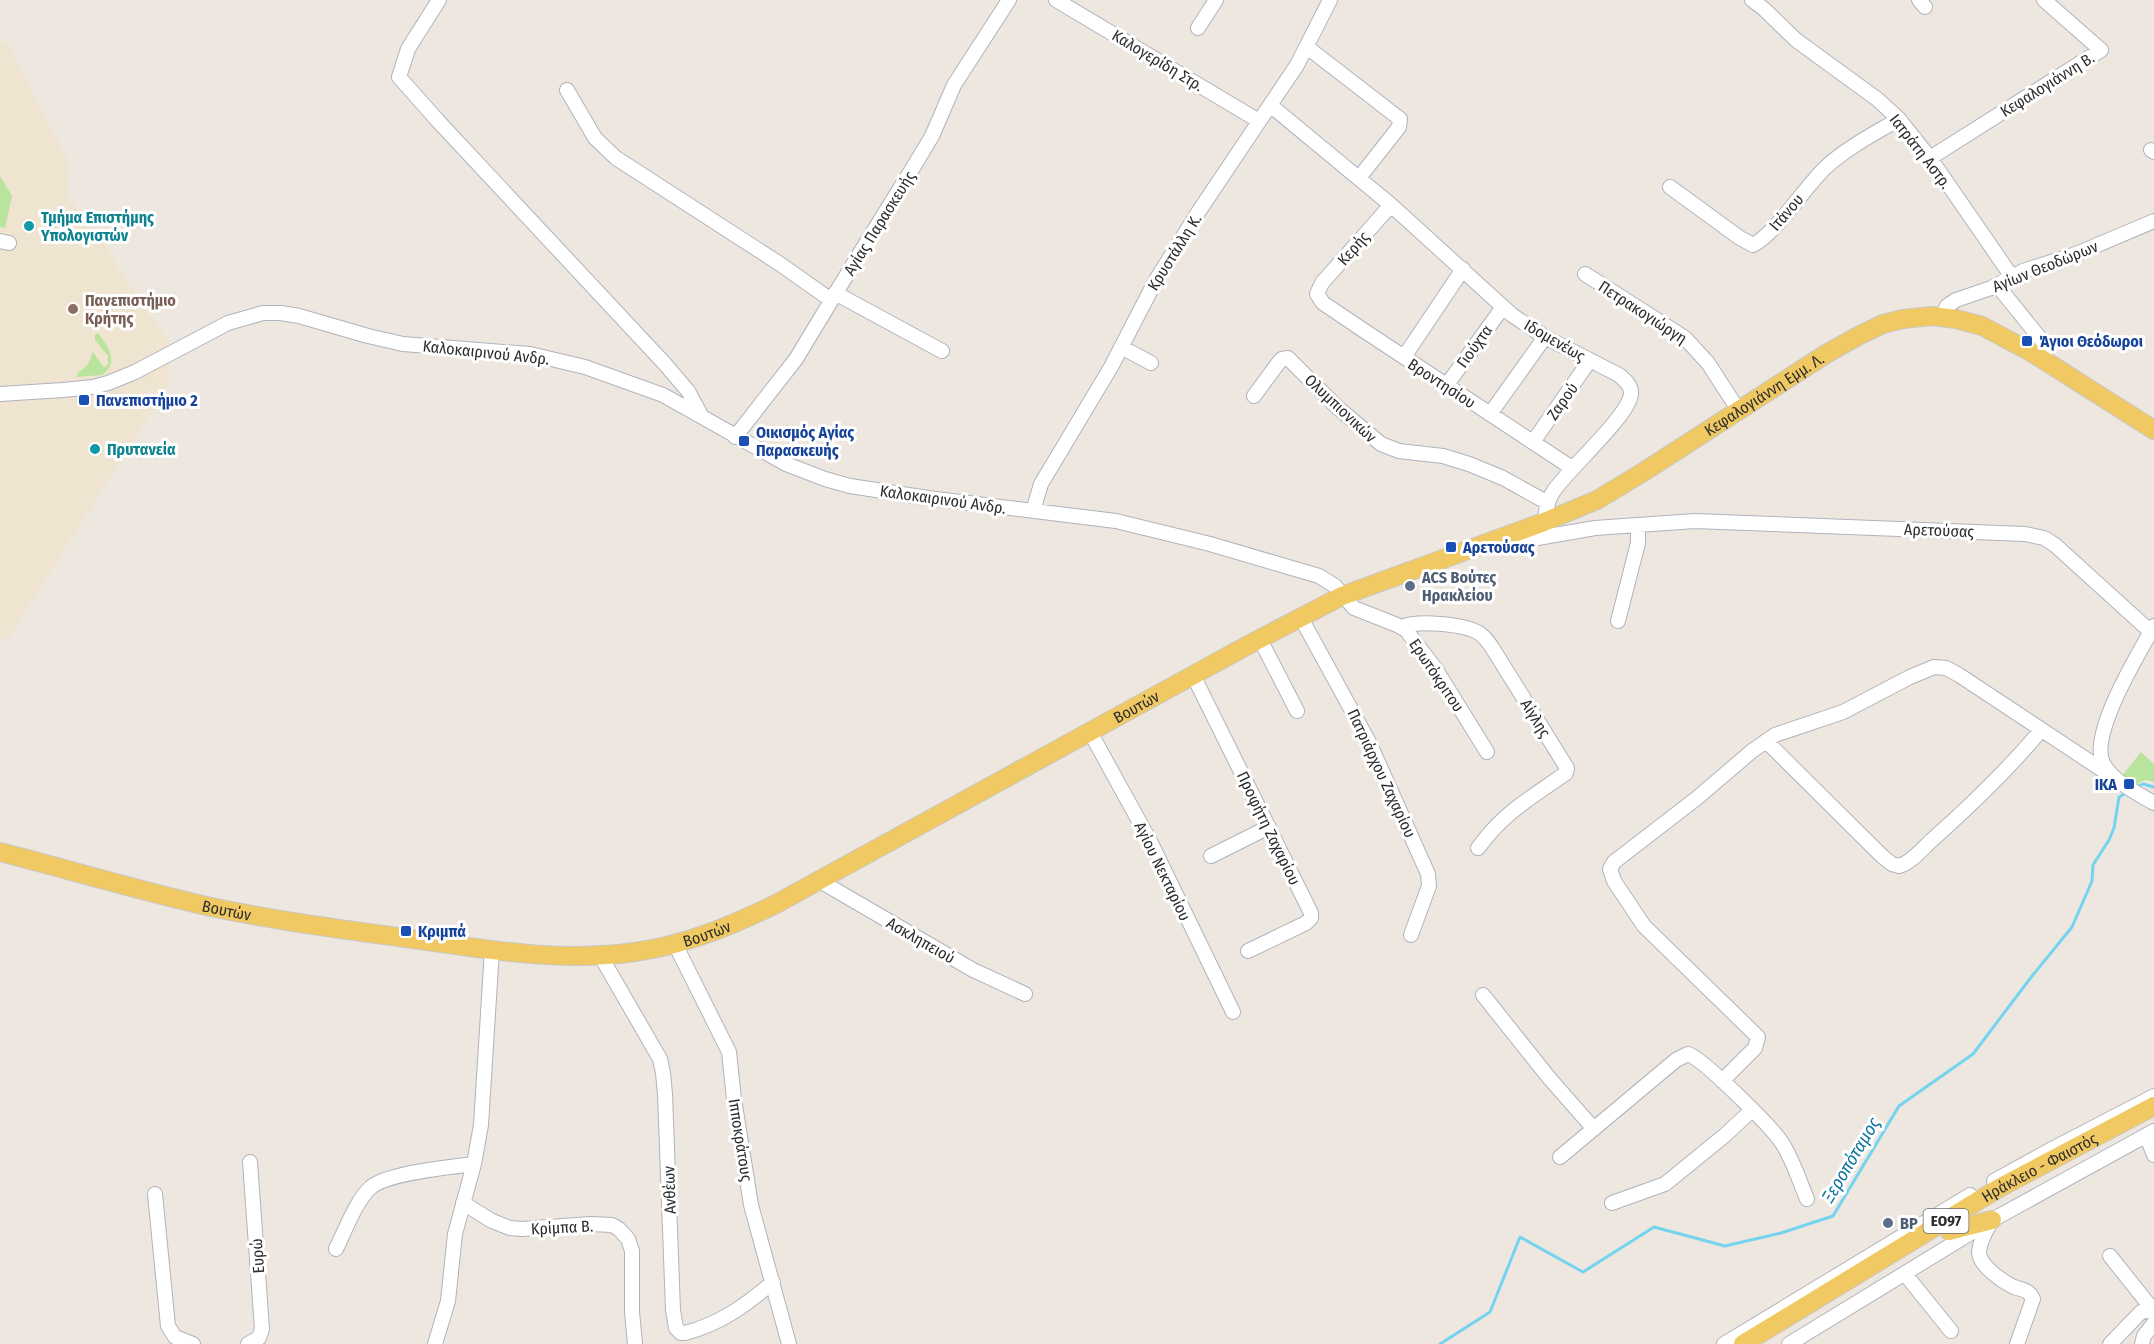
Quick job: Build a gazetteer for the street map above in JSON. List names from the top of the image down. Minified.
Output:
{"streets":{"main road":["Κεφαλογιάννη Εμμ. Λ.","Βουτών","Ηράκλειο - Φαιστός","ΕΟ97"],"street":["Καλογερίδη Στρ.","Κεφαλογιάννη Β.","Ιατράτη Αστρ.","Ιτάνου","Αγίας Παρασκευής","Κερής","Κρυστάλλη Κ.","Αγίων Θεοδώρων","Πετρακογιώργη","Ιδομενέως","Γιούχτα","Καλοκαιρινού Ανδρ.","Βροντησίου","Ζαρού","Ολυμπιονικών","Αρετούσας","Ερωτόκριτου","Αίγλης","Πατριάρχου Ζαχαρίου","Προφήτη Ζαχαρίου","Αγίου Νεκταρίου","Ασκληπειού","Ιπποκράτους","Ανθέων","Κρίμπα Β.","Ευρώ"]},"crossings":[["Καλογερίδη Στρ.","Κρυστάλλη Κ."],["Κεφαλογιάννη Β.","Ιατράτη Αστρ."],["Ιατράτη Αστρ.","Ιτάνου"],["Ιατράτη Αστρ.","Αγίων Θεοδώρων"],["Αγίας Παρασκευής","Καλοκαιρινού Ανδρ."],["Κερής","Ιδομενέως"],["Κερής","Βροντησίου"],["Κρυστάλλη Κ.","Ιδομενέως"],["Κρυστάλλη Κ.","Καλοκαιρινού Ανδρ."],["Αγίων Θεοδώρων","Κεφαλογιάννη Εμμ. Λ."],["Πετρακογιώργη","Κεφαλογιάννη Εμμ. Λ."],["Ιδομενέως","Γιούχτα"],["Ιδομενέως","Βροντησίου"],["Ιδομενέως","Κεφαλογιάννη Εμμ. Λ."],["Ιδομενέως","Ζαρού"],["Ιδομενέως","Ολυμπιονικών"],["Γιούχτα","Βροντησίου"],["Καλοκαιρινού Ανδρ.","Κεφαλογιάννη Εμμ. Λ."],["Καλοκαιρινού Ανδρ.","Ερωτόκριτου"],["Καλοκαιρινού Ανδρ.","Βουτών"],["Βροντησίου","Ζαρού"],["Κεφαλογιάννη Εμμ. Λ.","Αρετούσας"],["Κεφαλογιάννη Εμμ. Λ.","Ερωτόκριτου"],["Κεφαλογιάννη Εμμ. Λ.","Βουτών"],["Ερωτόκριτου","Βουτών"],["Ερωτόκριτου","Αίγλης"],["Βουτών","Πατριάρχου Ζαχαρίου"],["Βουτών","Προφήτη Ζαχαρίου"],["Βουτών","Αγίου Νεκταρίου"],["Βουτών","Ασκληπειού"],["Βουτών","Ιπποκράτους"],["Βουτών","Ανθέων"],["Ιπποκράτους","Ανθέων"]],"water":["Ξεροπόταμος"],"places":{"other":["Τμήμα Επιστήμης Υπολογιστών","Πανεπιστήμιο Κρήτης","Πρυτανεία","ACS Βούτες Ηρακλείου","BP"],"transit":["Άγιοι Θεόδωροι","Πανεπιστήμιο 2","Οικισμός Αγίας Παρασκευής","Αρετούσας","IKA","Κριμπά"]}}
